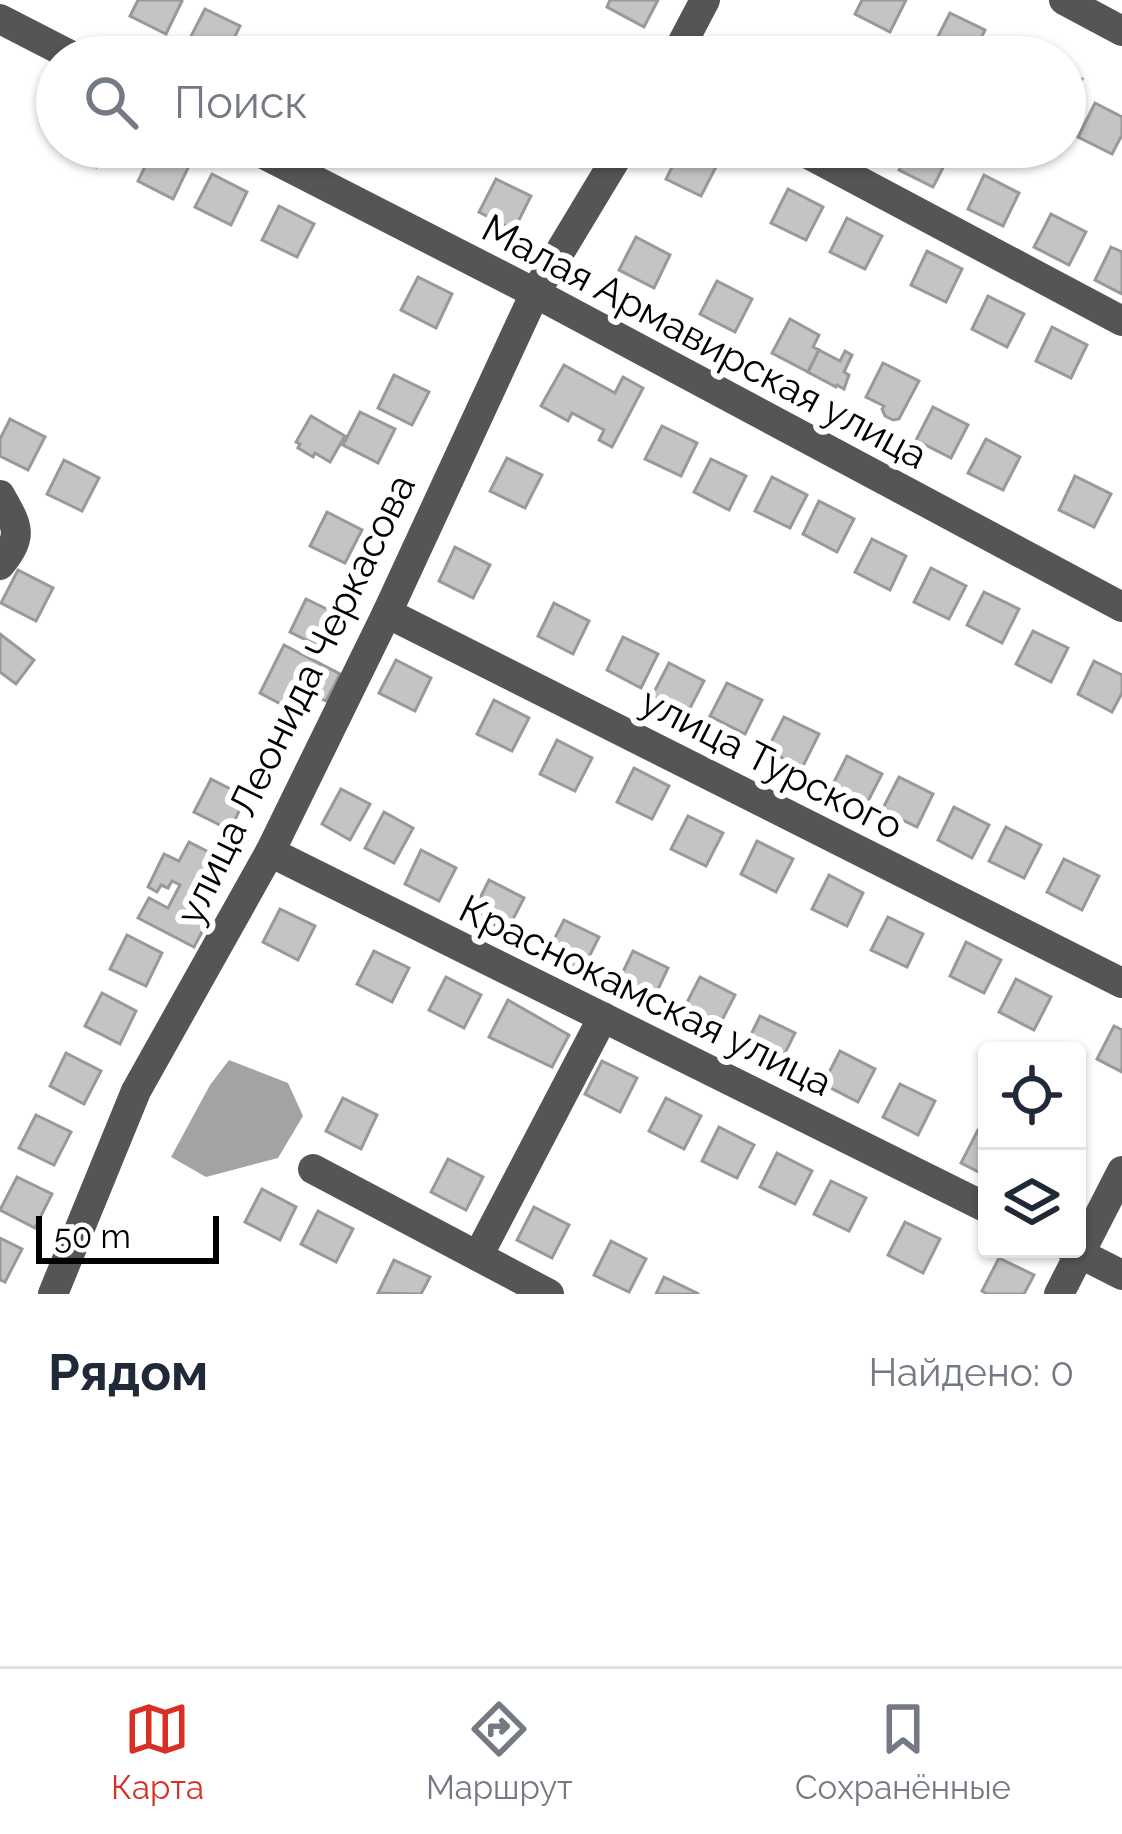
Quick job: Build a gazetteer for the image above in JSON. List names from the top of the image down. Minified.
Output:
{"streets":{"street":["Малая Армавирская улица","улица Леонида Черкасова","улица Турского","Краснокамская улица"]},"crossings":[["Малая Армавирская улица","улица Леонида Черкасова"],["улица Леонида Черкасова","улица Турского"],["улица Леонида Черкасова","Краснокамская улица"]],"scale_bar":"50 m","page":{"search":"Поиск","scale":"50 m","heading":["Рядом","Найдено: 0"],"nav":["Карта","Маршрут","Сохранённые"]}}
